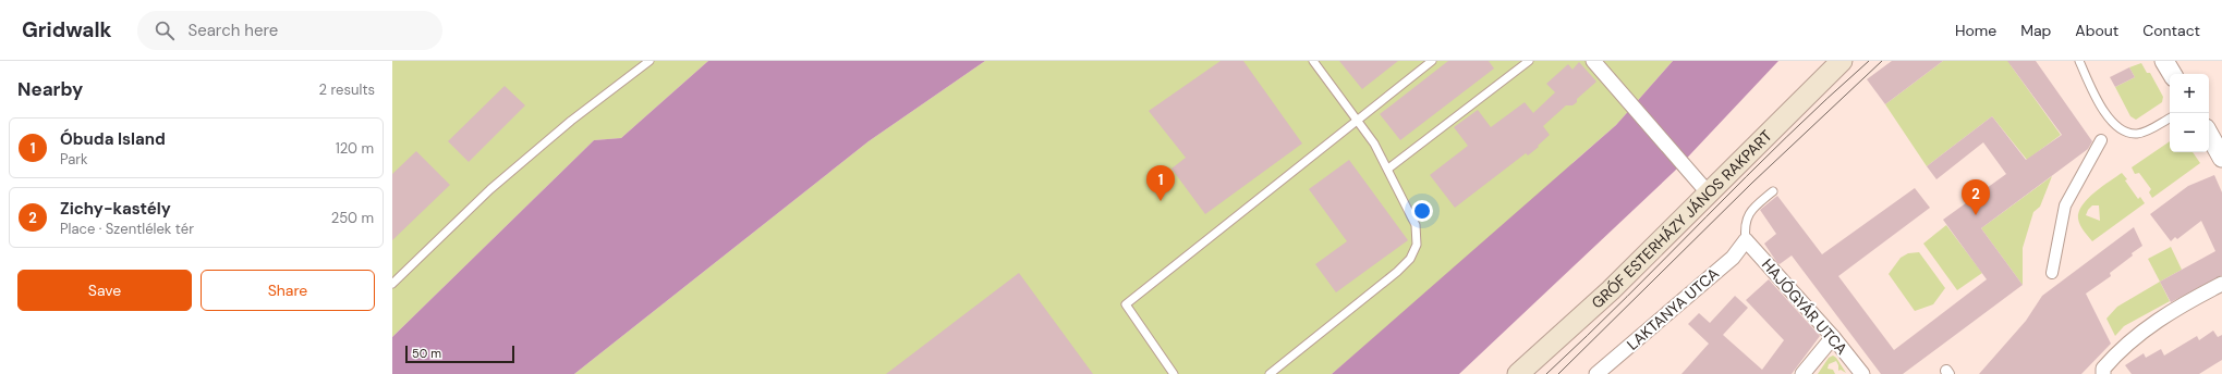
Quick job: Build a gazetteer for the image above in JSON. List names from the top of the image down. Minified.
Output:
{"streets":{"main road":["GRÓF ESTERHÁZY JÁNOS RAKPART"],"street":["HAJÓGYÁR UTCA","LAKTANYA UTCA"]},"crossings":[["HAJÓGYÁR UTCA","LAKTANYA UTCA"]],"scale_bar":"50 m","page":{"header":"Gridwalk","search":"Search here","nav":["Home","Map","About","Contact"],"heading":["Nearby","2 results"],"map_buttons":["+","−"],"list":[{"mark":"1","name":"Óbuda Island","note":"Park","value":"120 m"},{"mark":"2","name":"Zichy-kastély","note":"Place · Szentlélek tér","value":"250 m"}],"pins":["1","2"],"buttons":["Save","Share"],"scale":"50 m"}}
